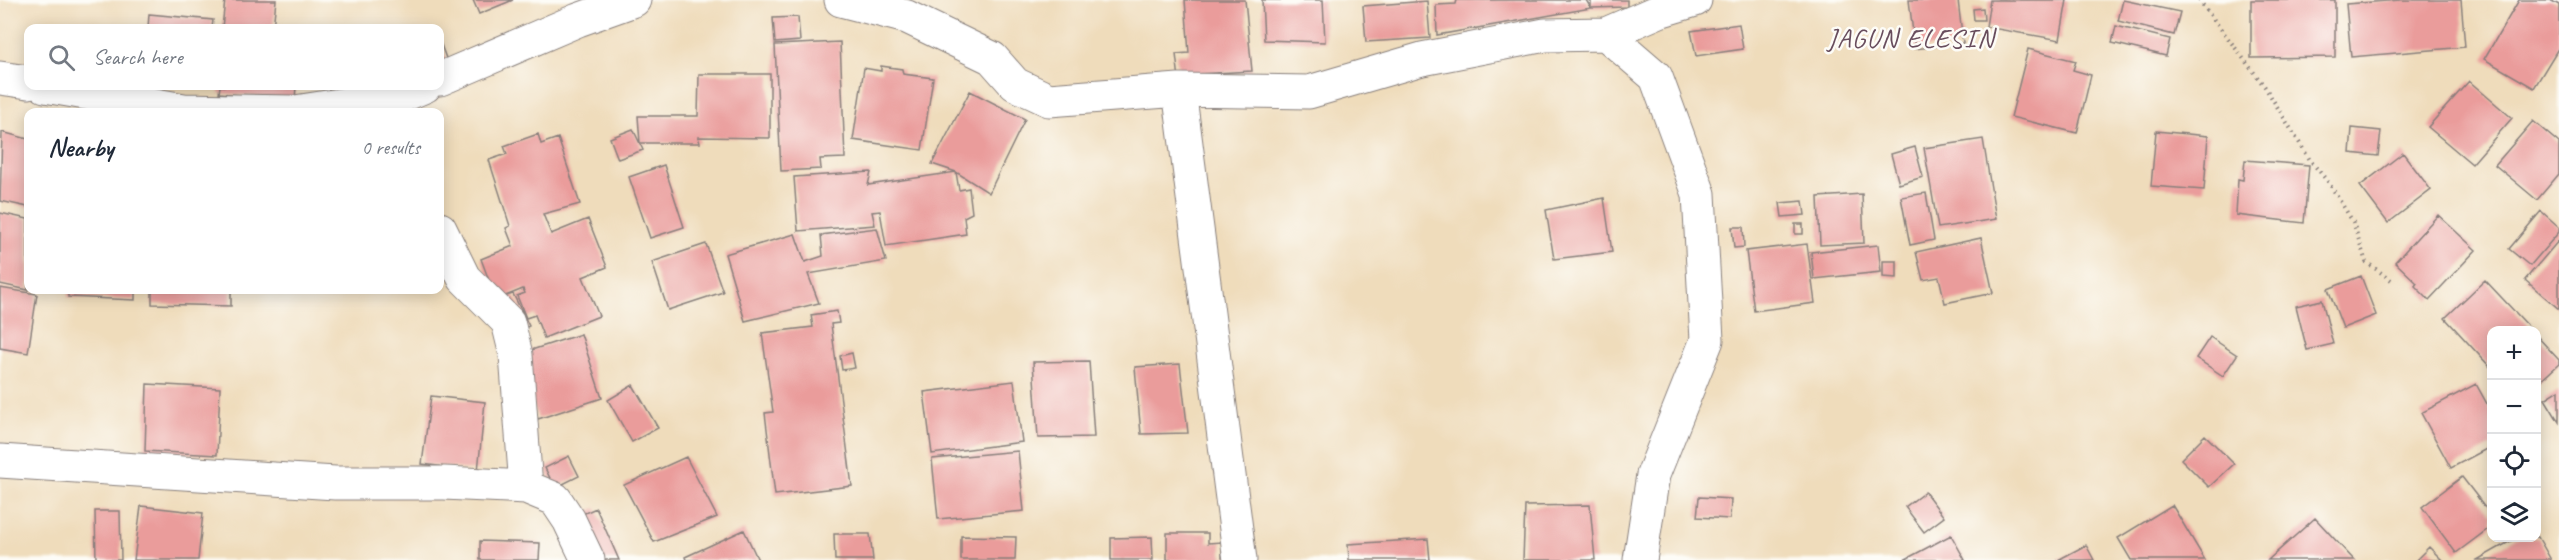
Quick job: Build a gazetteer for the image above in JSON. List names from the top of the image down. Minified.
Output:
{"districts":["JAGUN ELESIN"],"page":{"search":"Search here","heading":["Nearby","0 results"],"map_buttons":["+","−"]}}
